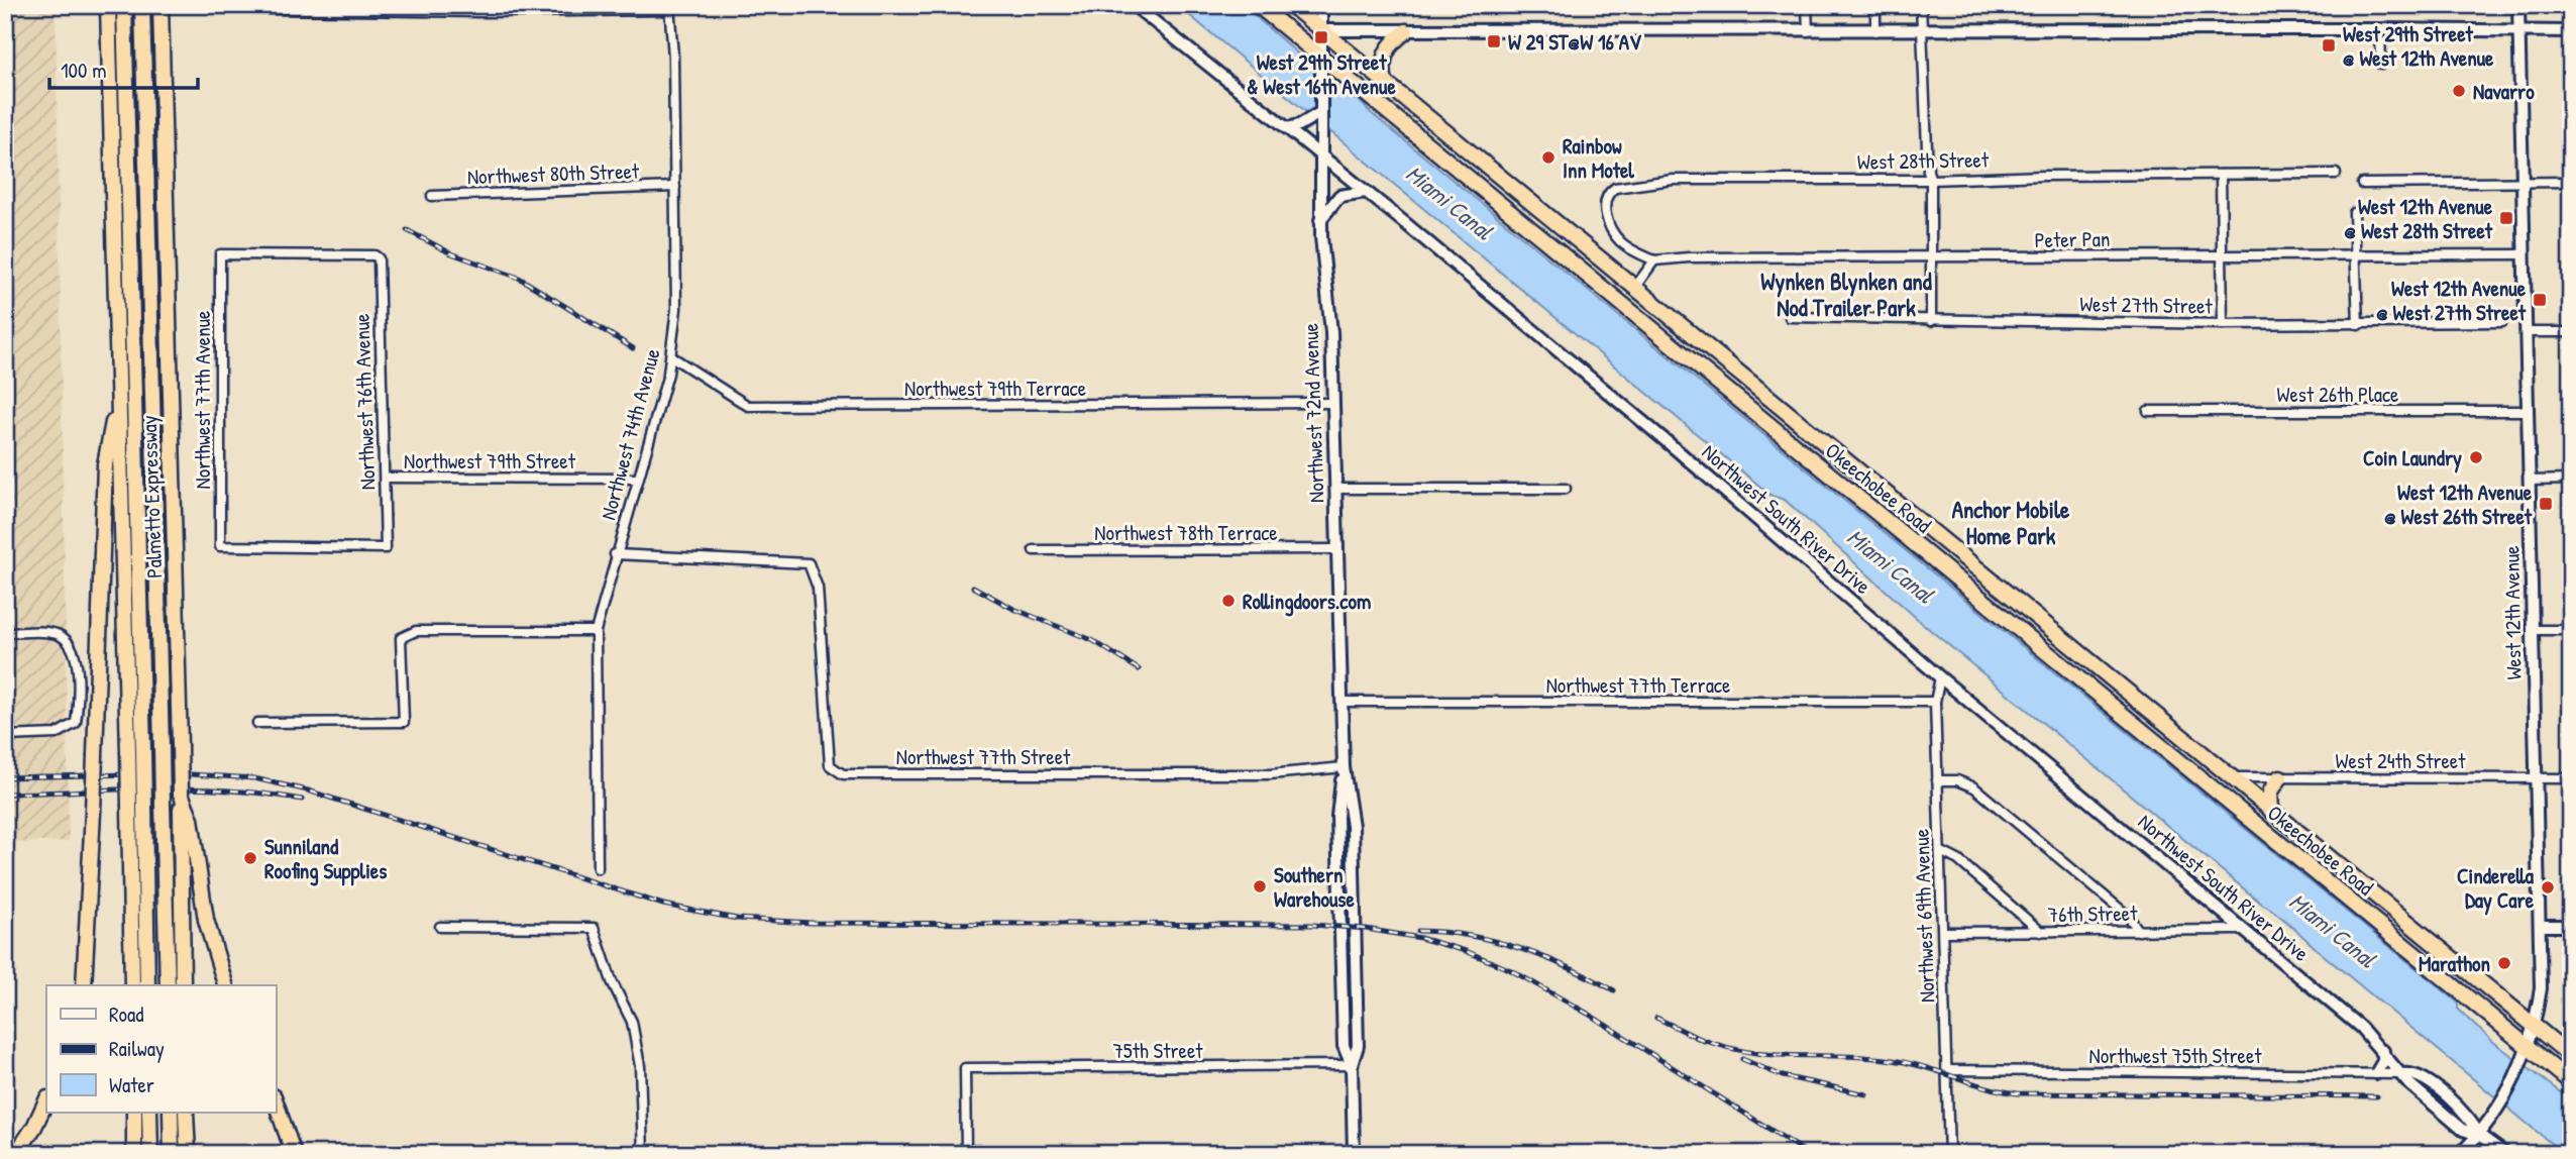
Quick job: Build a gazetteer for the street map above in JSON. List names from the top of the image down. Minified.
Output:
{"streets":{"highway":["Okeechobee Road","Palmetto Expressway"],"street":["West 28th Street","Northwest 80th Street","Peter Pan","West 27th Street","Northwest 79th Terrace","West 26th Place","Northwest 77th Avenue","Northwest 76th Avenue","Northwest 72nd Avenue","Northwest 74th Avenue","Northwest 79th Street","Northwest South River Drive","Northwest 78th Terrace","West 12th Avenue","Northwest 77th Terrace","Northwest 77th Street","West 24th Street","76th Street","Northwest 69th Avenue","75th Street","Northwest 75th Street"]},"crossings":[["West 28th Street","Peter Pan"],["Northwest 80th Street","Northwest 74th Avenue"],["Peter Pan","West 12th Avenue"],["Northwest 79th Terrace","Northwest 72nd Avenue"],["Northwest 79th Terrace","Northwest 74th Avenue"],["West 26th Place","West 12th Avenue"],["Northwest 77th Avenue","Northwest 76th Avenue"],["Northwest 76th Avenue","Northwest 79th Street"],["Northwest 72nd Avenue","Okeechobee Road"],["Northwest 72nd Avenue","Northwest South River Drive"],["Northwest 72nd Avenue","Northwest 78th Terrace"],["Northwest 72nd Avenue","Northwest 77th Terrace"],["Northwest 72nd Avenue","Northwest 77th Street"],["Northwest 72nd Avenue","75th Street"],["Northwest 74th Avenue","Northwest 79th Street"],["Northwest 74th Avenue","Northwest 77th Street"],["Okeechobee Road","West 12th Avenue"],["Okeechobee Road","West 24th Street"],["Northwest South River Drive","West 12th Avenue"],["Northwest South River Drive","76th Street"],["Northwest South River Drive","Northwest 69th Avenue"],["Northwest South River Drive","Northwest 75th Street"],["West 12th Avenue","West 24th Street"],["Northwest 77th Terrace","Northwest 69th Avenue"],["76th Street","Northwest 69th Avenue"],["Northwest 69th Avenue","Northwest 75th Street"]],"districts":["Wynken Blynken and Nod Trailer Park","Anchor Mobile Home Park"],"water":["Miami Canal"],"places":{"transit":["West 29th Street & West 16th Avenue","W 29 ST@W 16 AV","West 29th Street @ West 12th Avenue","West 12th Avenue @ West 28th Street","West 12th Avenue @ West 27th Street","West 12th Avenue @ West 26th Street"],"other":["Navarro","Rainbow Inn Motel","Coin Laundry","Rollingdoors.com","Sunniland Roofing Supplies","Southern Warehouse","Cinderella Day Care","Marathon"]},"legend":["Road","Railway","Water"],"scale_bar":"100 m"}
